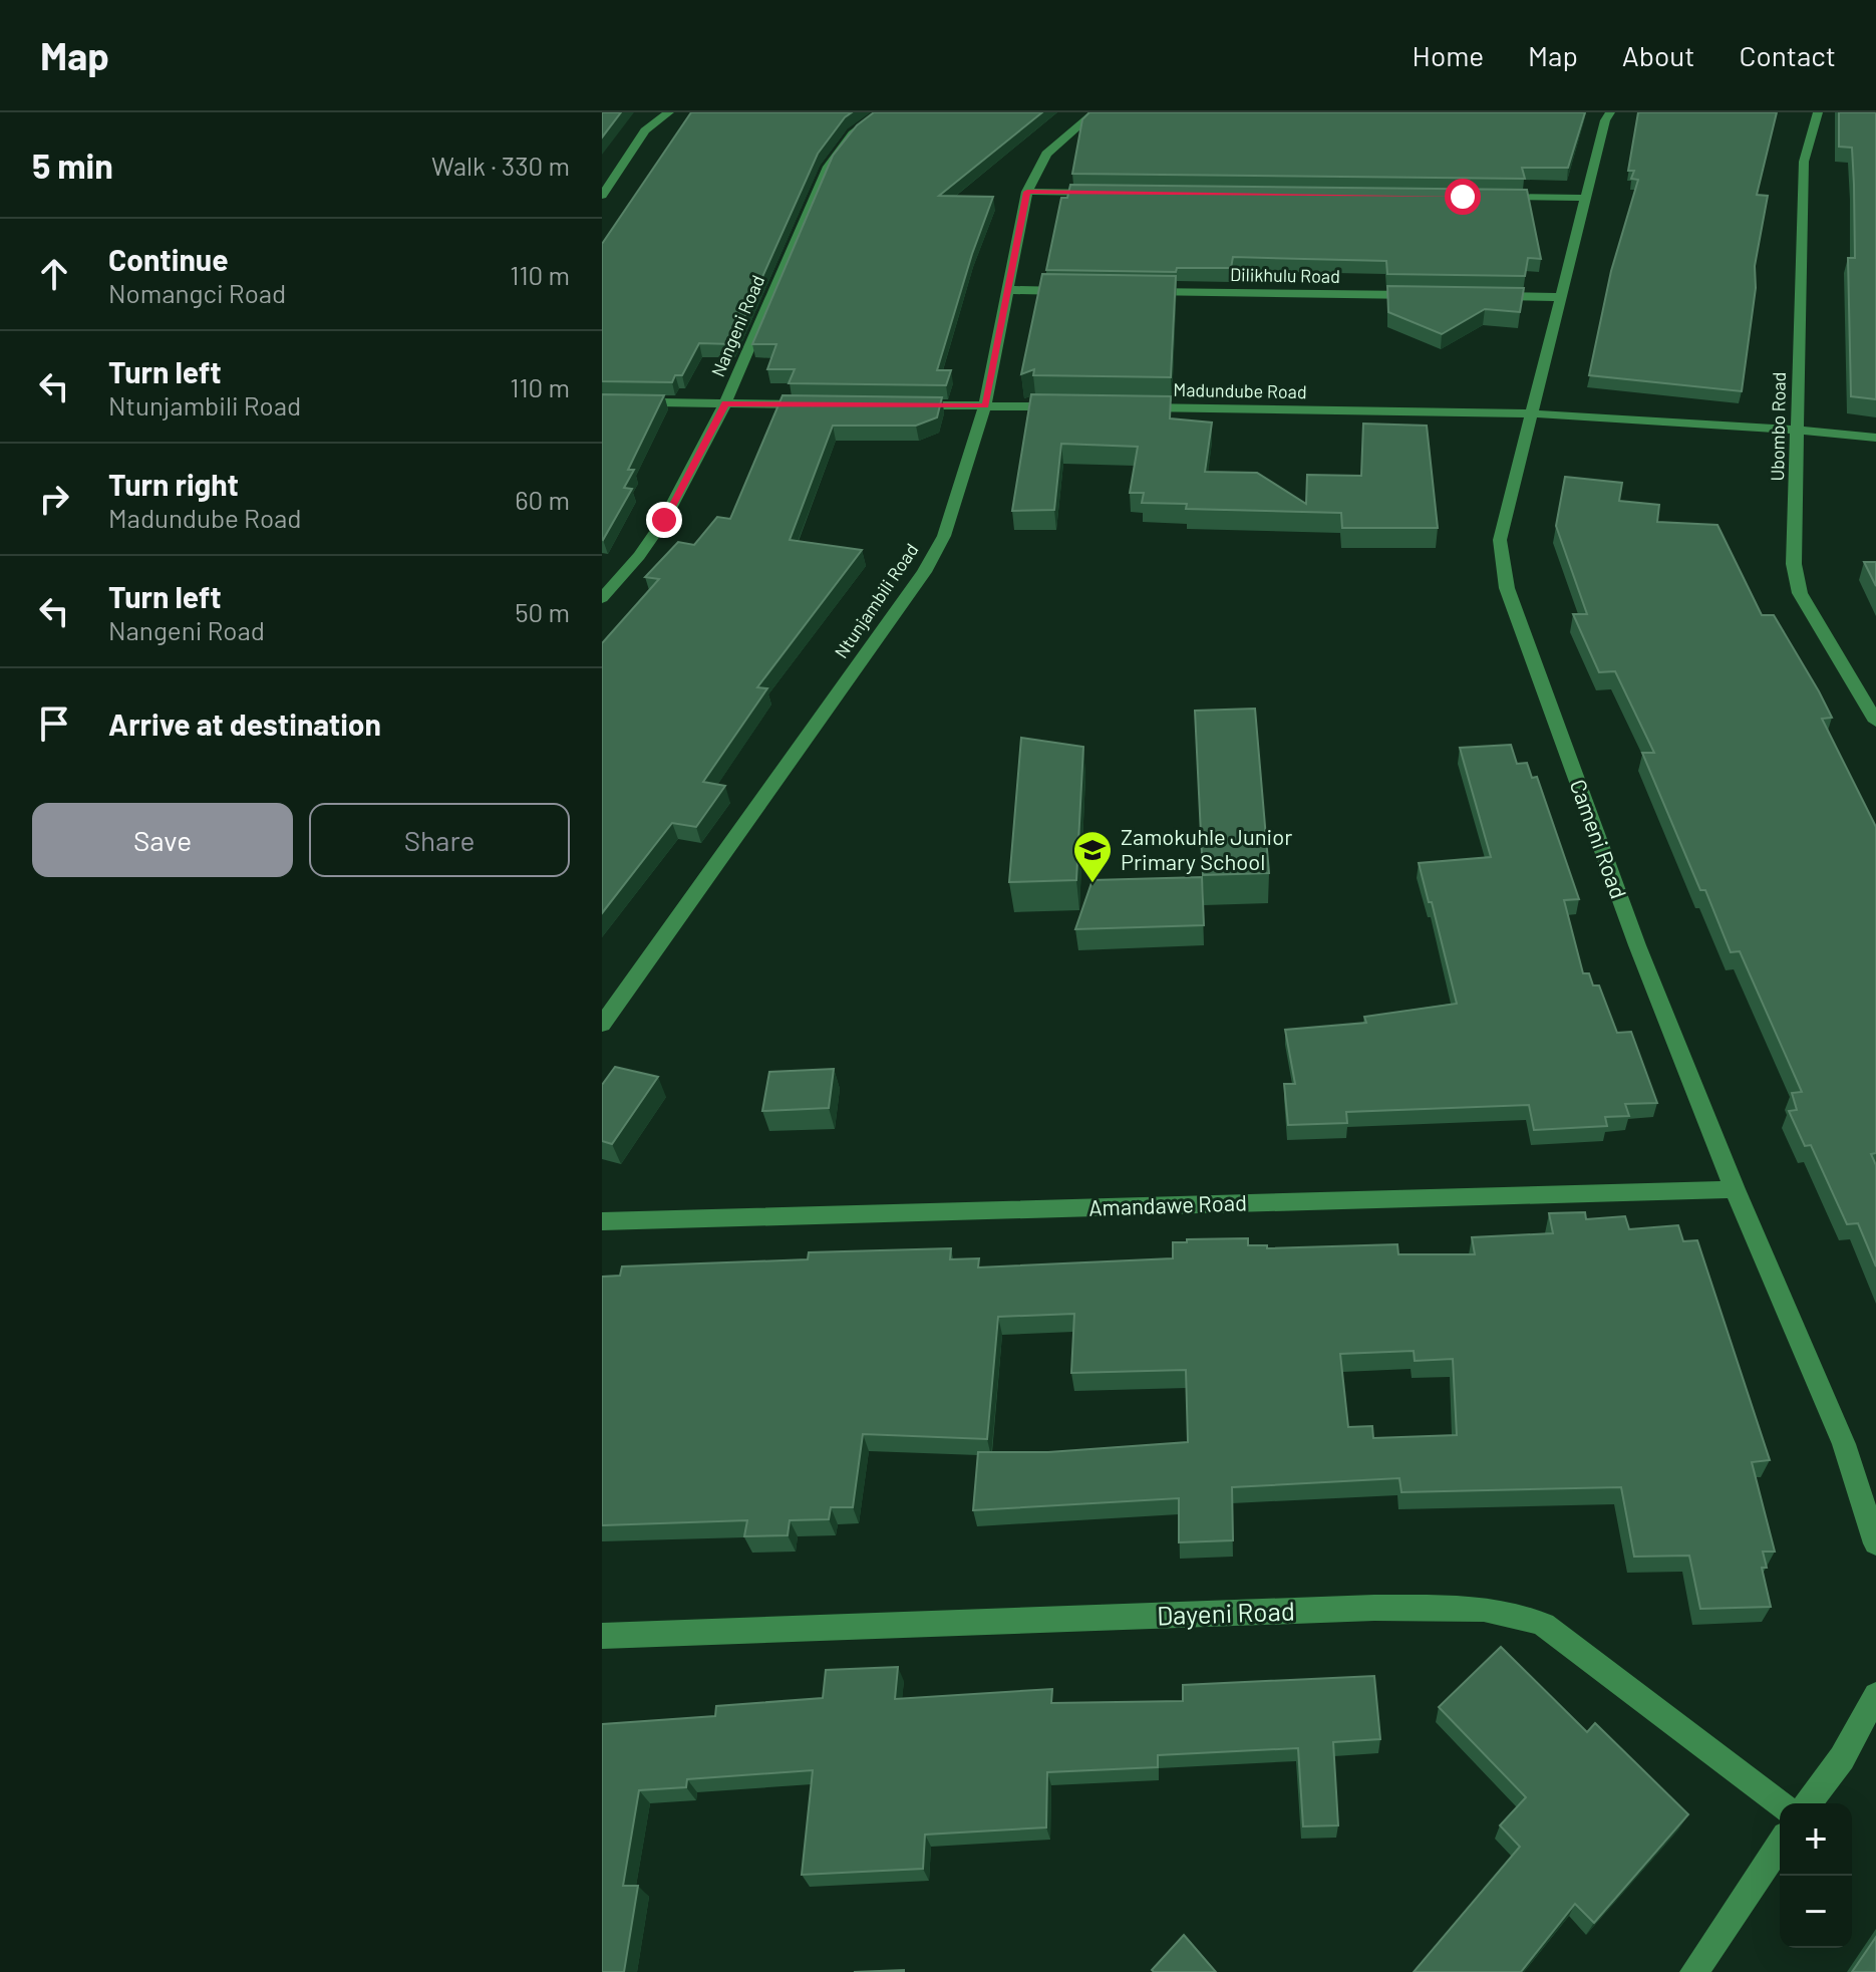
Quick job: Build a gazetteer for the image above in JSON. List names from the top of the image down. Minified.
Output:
{"streets":{"street":["Dilikhulu Road","Nangeni Road","Madundube Road","Ubombo Road","Ntunjambili Road","Cameni Road","Amandawe Road","Dayeni Road"]},"crossings":[["Madundube Road","Ubombo Road"],["Madundube Road","Cameni Road"],["Cameni Road","Amandawe Road"]],"places":{"school or university":["Zamokuhle Junior Primary School"]},"page":{"header":"Map","nav":["Home","Map","About","Contact"],"heading":["5 min","Walk · 330 m"],"list":[["Continue","Nomangci Road","110 m"],["Turn left","Ntunjambili Road","110 m"],["Turn right","Madundube Road","60 m"],["Turn left","Nangeni Road","50 m"],"Arrive at destination"],"buttons":["Save","Share"],"map_buttons":["+","−"]}}
